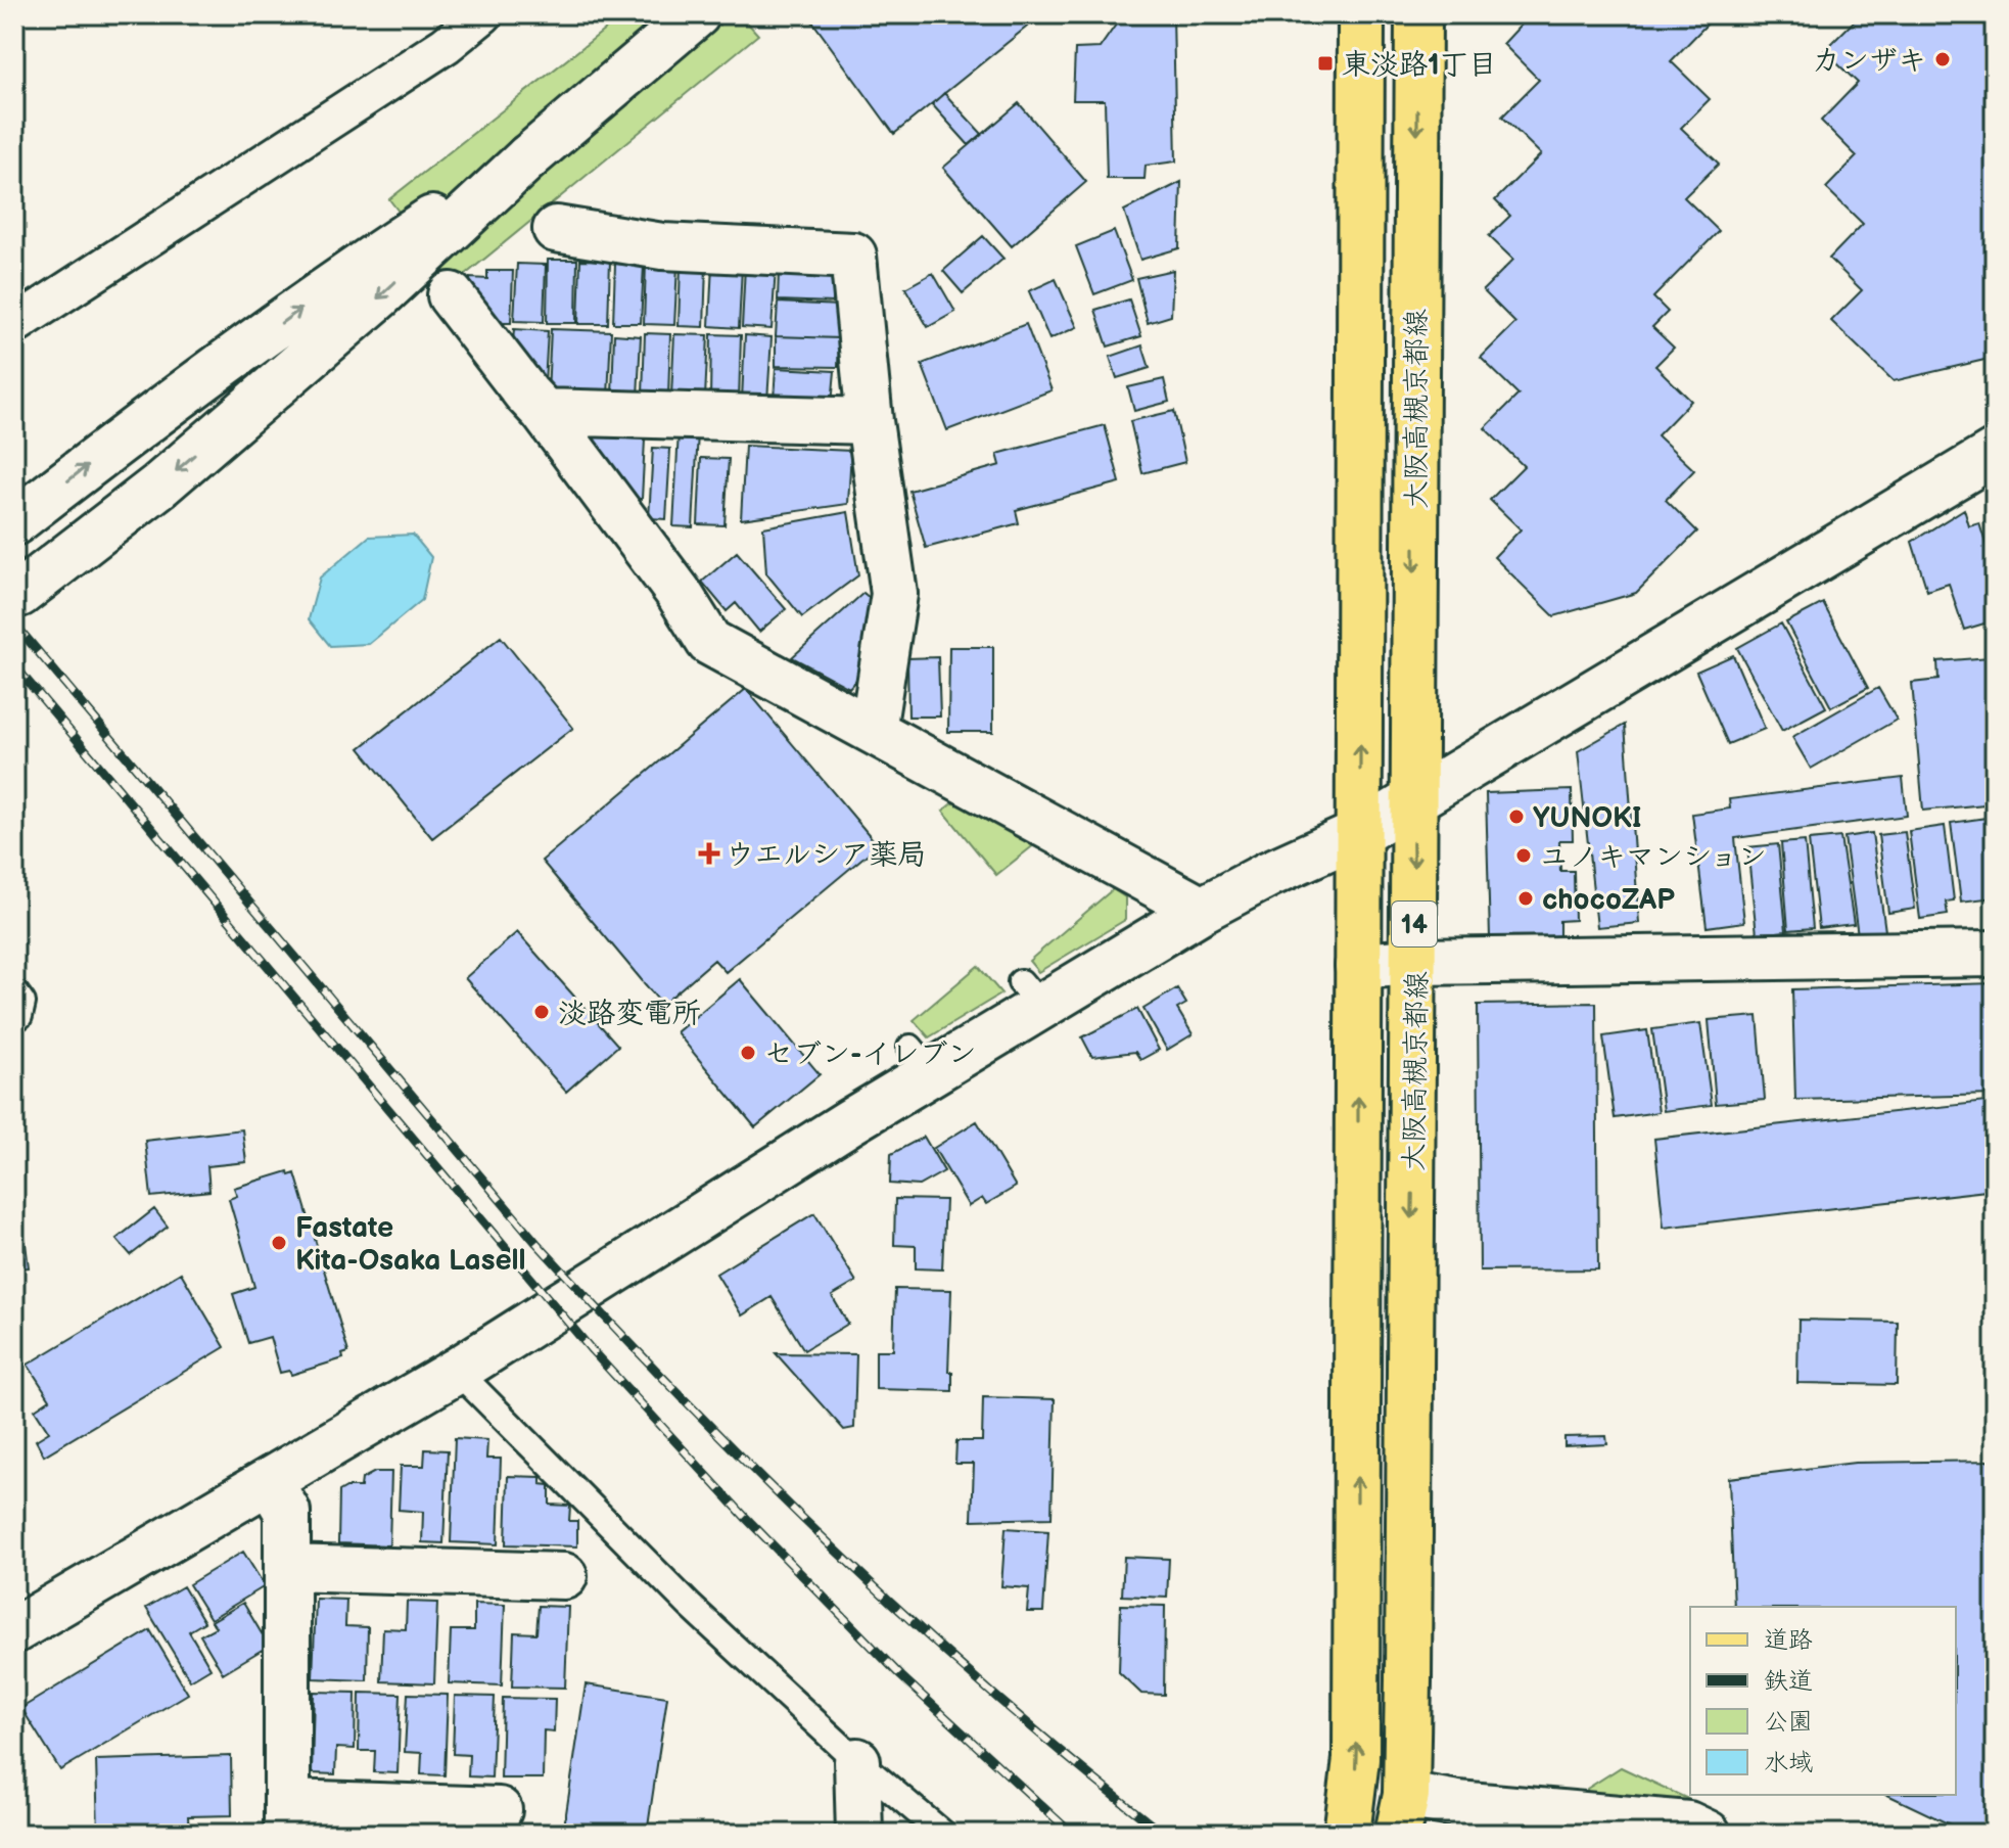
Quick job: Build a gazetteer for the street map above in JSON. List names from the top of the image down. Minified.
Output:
{"streets":{"main road":["大阪高槻京都線","14"]},"places":{"other":["カンザキ","YUNOKI","ユノキマンション","chocoZAP","淡路変電所","セブン-イレブン","Fastate Kita-Osaka Lasell"],"transit":["東淡路1丁目"],"health":["ウエルシア薬局"]},"legend":["道路","鉄道","公園","水域"]}
